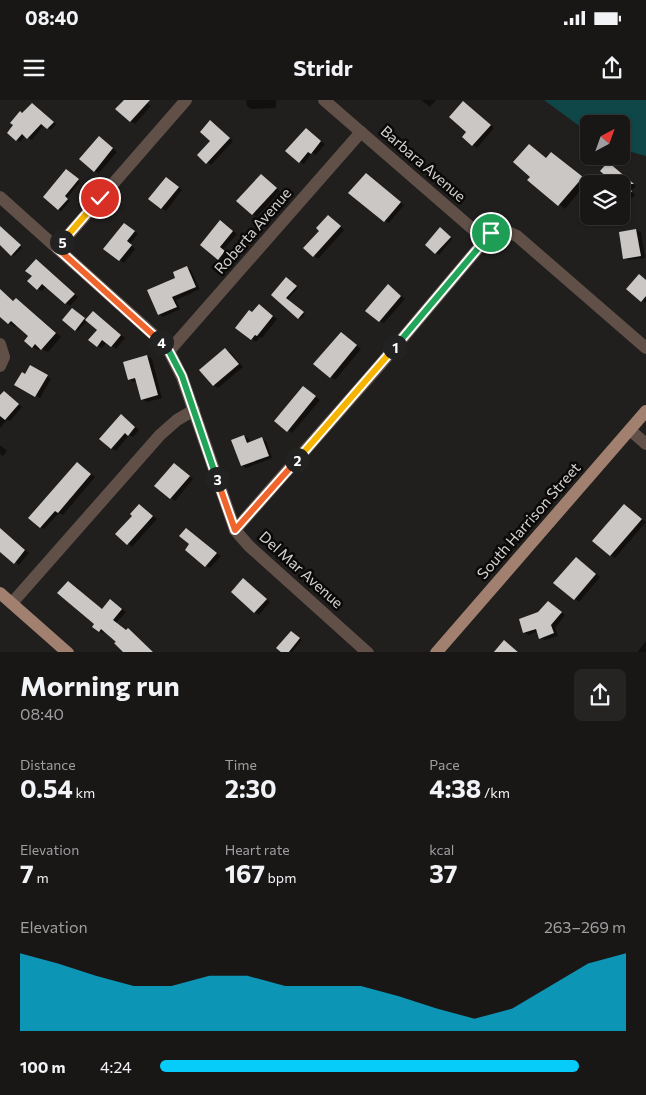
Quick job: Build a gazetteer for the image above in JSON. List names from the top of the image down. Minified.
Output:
{"streets":{"main road":["South Harrison Street"],"street":["Barbara Avenue","Roberta Avenue","Del Mar Avenue"]},"crossings":[["Barbara Avenue","Roberta Avenue"],["Roberta Avenue","Del Mar Avenue"]],"north":"top right","page":{"status":"08:40","header":"Stridr","pins":["5","4","1","2","3"],"heading":["Morning run","08:40"],"stats":[["Distance","0.54 km"],["Time","2:30"],["Pace","4:38 /km"],["Elevation","7 m"],["Heart rate","167 bpm"],["kcal","37"]],"chart":["Elevation","263–269 m"],"list":[{"name":"100 m","note":"4:24"}]}}
